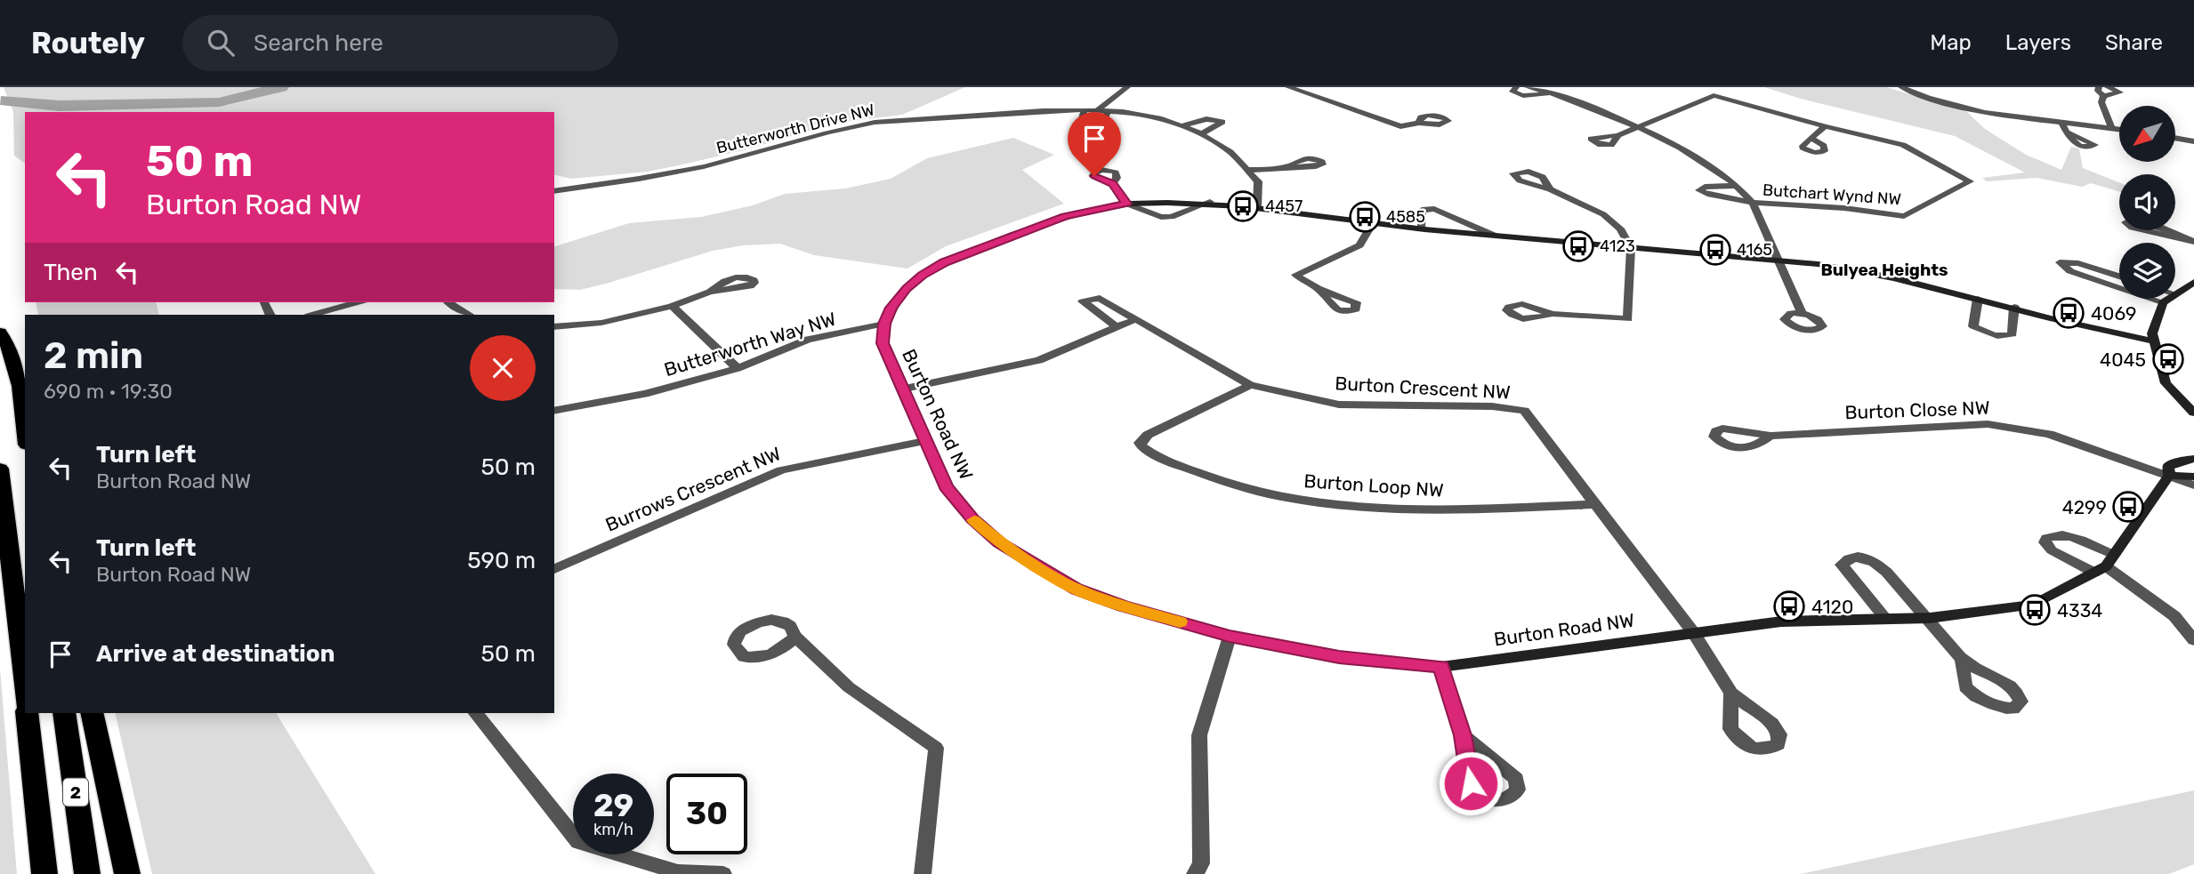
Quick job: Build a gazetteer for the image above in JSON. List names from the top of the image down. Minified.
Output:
{"streets":{"highway":["2"],"street":["Butterworth Drive NW","Butchart Wynd NW","Butterworth Way NW","Burton Crescent NW","Burton Close NW","Burton Road NW","Burton Loop NW","Burrows Crescent NW"]},"crossings":[["Butterworth Way NW","Burton Road NW"],["Burton Crescent NW","Burton Road NW"],["Burton Crescent NW","Burton Loop NW"],["Burton Close NW","Burton Road NW"],["Burton Road NW","Burrows Crescent NW"]],"districts":["Bulyea Heights"],"places":{"bus stop":["4457","4585","4123","4165","4069","4045","4299","4120","4334"]},"north":"bottom left","page":{"header":"Routely","search":"Search here","nav":["Map","Layers","Share"],"turn":["50 m","Burton Road NW"],"then":"Then","heading":["2 min","690 m · 19:30"],"list":[{"name":"Turn left","note":"Burton Road NW","value":"50 m"},{"name":"Turn left","note":"Burton Road NW","value":"590 m"},{"name":"Arrive at destination","value":"50 m"}],"speed":"29 km/h","limit":"30"}}
